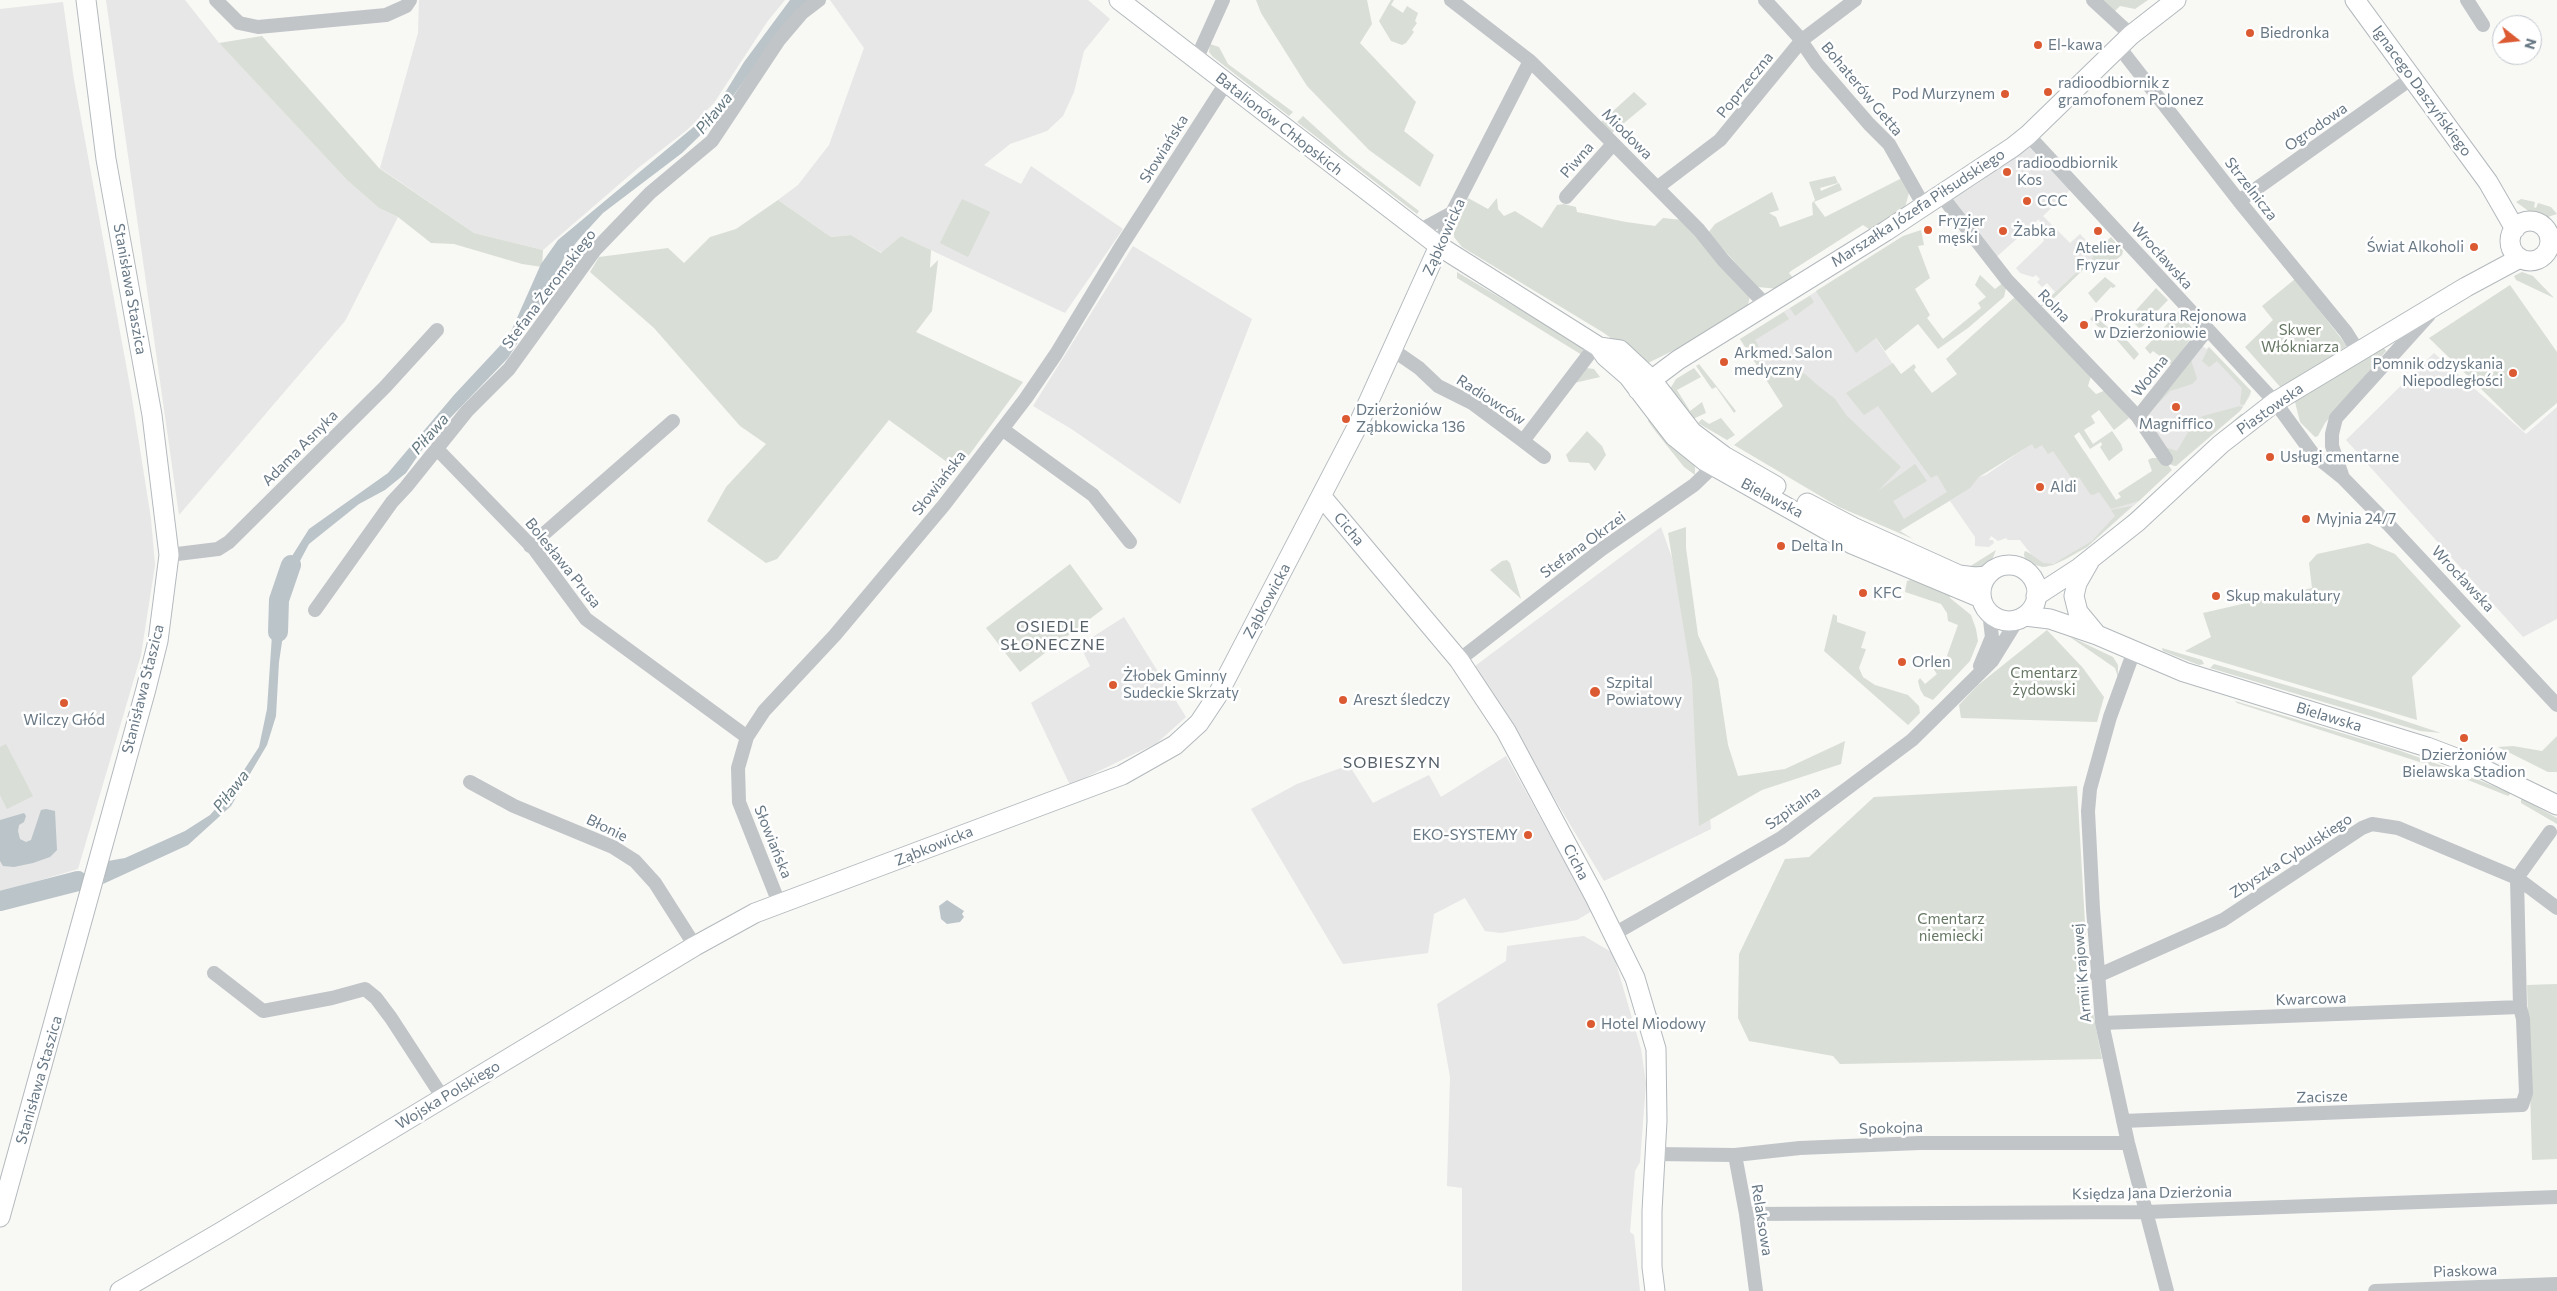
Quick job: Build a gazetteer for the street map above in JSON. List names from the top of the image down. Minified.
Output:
{"streets":{"street":["Poprzeczna","Bohaterów Getta","Ignacego Daszyńskiego","Batalionów Chłopskich","Ogrodowa","Miodowa","Słowiańska","Piwna","Strzelnicza","Marszałka Józefa Piłsudskiego","Ząbkowicka","Wrocławska","Stanisława Staszica","Stefana Żeromskiego","Rolna","Wodna","Radiowców","Piastowska","Adama Asnyka","Bielawska","Cicha","Stefana Okrzei","Bolesława Prusa","Szpitalna","Błonie","Zbyszka Cybulskiego","Armii Krajowej","Kwarcowa","Wojska Polskiego","Zacisze","Spokojna","Księdza Jana Dzierżonia","Relaksowa","Piaskowa"]},"crossings":[["Poprzeczna","Bohaterów Getta"],["Poprzeczna","Miodowa"],["Bohaterów Getta","Marszałka Józefa Piłsudskiego"],["Ignacego Daszyńskiego","Ogrodowa"],["Ignacego Daszyńskiego","Piastowska"],["Batalionów Chłopskich","Słowiańska"],["Batalionów Chłopskich","Ząbkowicka"],["Batalionów Chłopskich","Bielawska"],["Ogrodowa","Strzelnicza"],["Miodowa","Piwna"],["Miodowa","Marszałka Józefa Piłsudskiego"],["Miodowa","Ząbkowicka"],["Słowiańska","Ząbkowicka"],["Słowiańska","Bolesława Prusa"],["Słowiańska","Wojska Polskiego"],["Strzelnicza","Marszałka Józefa Piłsudskiego"],["Strzelnicza","Piastowska"],["Marszałka Józefa Piłsudskiego","Wrocławska"],["Marszałka Józefa Piłsudskiego","Rolna"],["Marszałka Józefa Piłsudskiego","Bielawska"],["Ząbkowicka","Radiowców"],["Ząbkowicka","Bielawska"],["Ząbkowicka","Cicha"],["Ząbkowicka","Wojska Polskiego"],["Wrocławska","Wodna"],["Wrocławska","Piastowska"],["Stanisława Staszica","Adama Asnyka"],["Stefana Żeromskiego","Bolesława Prusa"],["Rolna","Wodna"],["Radiowców","Bielawska"],["Piastowska","Bielawska"],["Piastowska","Szpitalna"],["Bielawska","Stefana Okrzei"],["Bielawska","Szpitalna"],["Bielawska","Armii Krajowej"],["Cicha","Stefana Okrzei"],["Cicha","Szpitalna"],["Cicha","Spokojna"],["Błonie","Wojska Polskiego"],["Zbyszka Cybulskiego","Armii Krajowej"],["Armii Krajowej","Kwarcowa"],["Armii Krajowej","Zacisze"],["Armii Krajowej","Spokojna"],["Armii Krajowej","Księdza Jana Dzierżonia"],["Kwarcowa","Zacisze"],["Spokojna","Relaksowa"],["Księdza Jana Dzierżonia","Relaksowa"]],"districts":["OSIEDLE SŁONECZNE","SOBIESZYN"],"water":["Piława"],"parks":["Skwer Włókniarza","Cmentarz żydowski","Cmentarz niemiecki"],"places":["Biedronka","El-kawa","radioodbiornik z gramofonem Polonez","Pod Murzynem","radioodbiornik Kos","CCC","Fryzjer męski","Żabka","Atelier Fryzur","Świat Alkoholi","Prokuratura Rejonowa w Dzierżoniowie","Arkmed. Salon medyczny","Pomnik odzyskania Niepodległości","Magniffico","Dzierżoniów Ząbkowicka 136","Usługi cmentarne","Aldi","Myjnia 24/7","Delta In","KFC","Skup makulatury","Orlen","Żłobek Gminny Sudeckie Skrzaty","Szpital Powiatowy","Areszt śledczy","Wilczy Głód","Dzierżoniów Bielawska Stadion","EKO-SYSTEMY","Hotel Miodowy"],"north":"right"}
